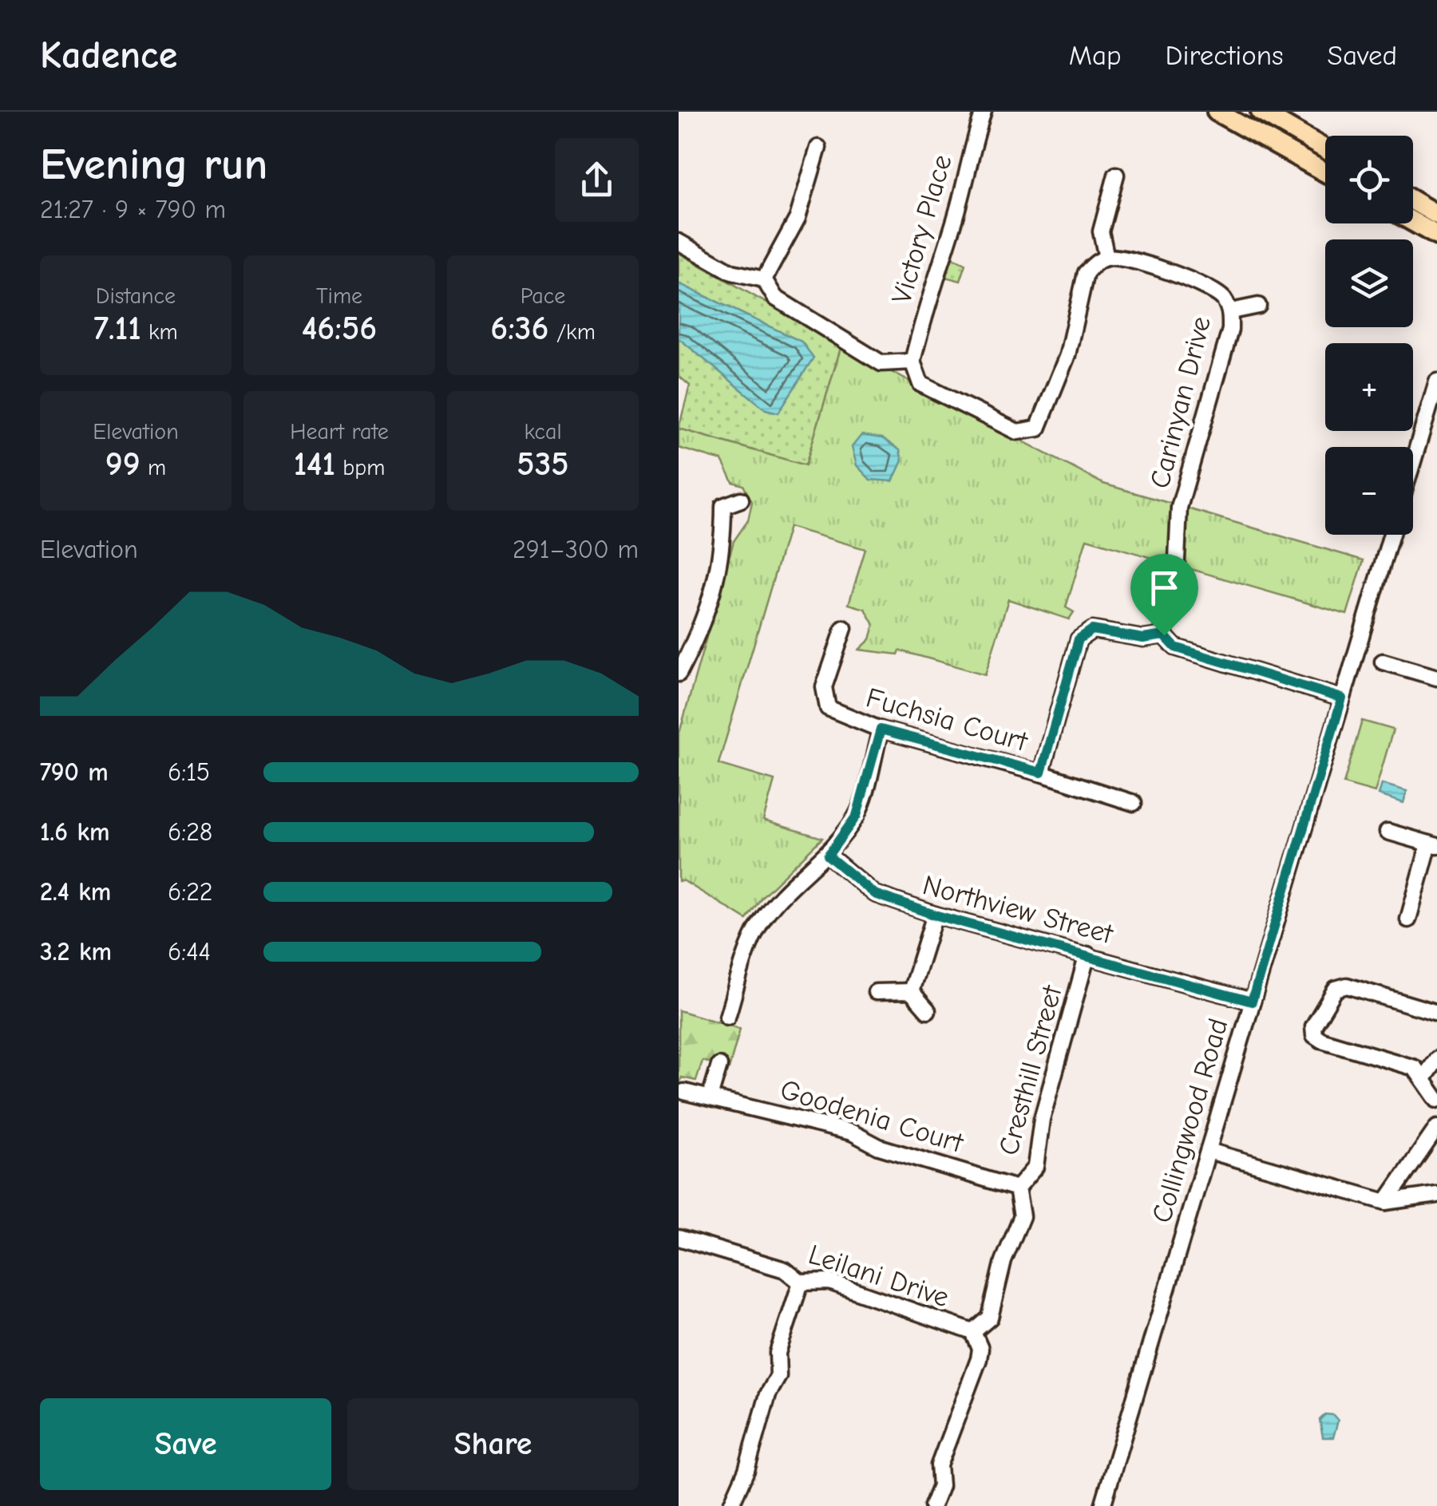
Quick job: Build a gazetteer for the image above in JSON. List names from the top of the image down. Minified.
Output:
{"streets":{"street":["Victory Place","Carinyan Drive","Fuchsia Court","Northview Street","Cresthill Street","Goodenia Court","Collingwood Road","Leilani Drive"]},"crossings":[["Northview Street","Cresthill Street"],["Northview Street","Collingwood Road"],["Cresthill Street","Goodenia Court"],["Cresthill Street","Leilani Drive"]],"page":{"header":"Kadence","nav":["Map","Directions","Saved"],"heading":["Evening run","21:27 · 9 × 790 m"],"map_buttons":["+","−"],"stats":[["Distance","7.11 km"],["Time","46:56"],["Pace","6:36 /km"],["Elevation","99 m"],["Heart rate","141 bpm"],["kcal","535"]],"chart":["Elevation","291–300 m"],"list":[{"name":"790 m","note":"6:15"},{"name":"1.6 km","note":"6:28"},{"name":"2.4 km","note":"6:22"},{"name":"3.2 km","note":"6:44"}],"buttons":["Save","Share"]}}
